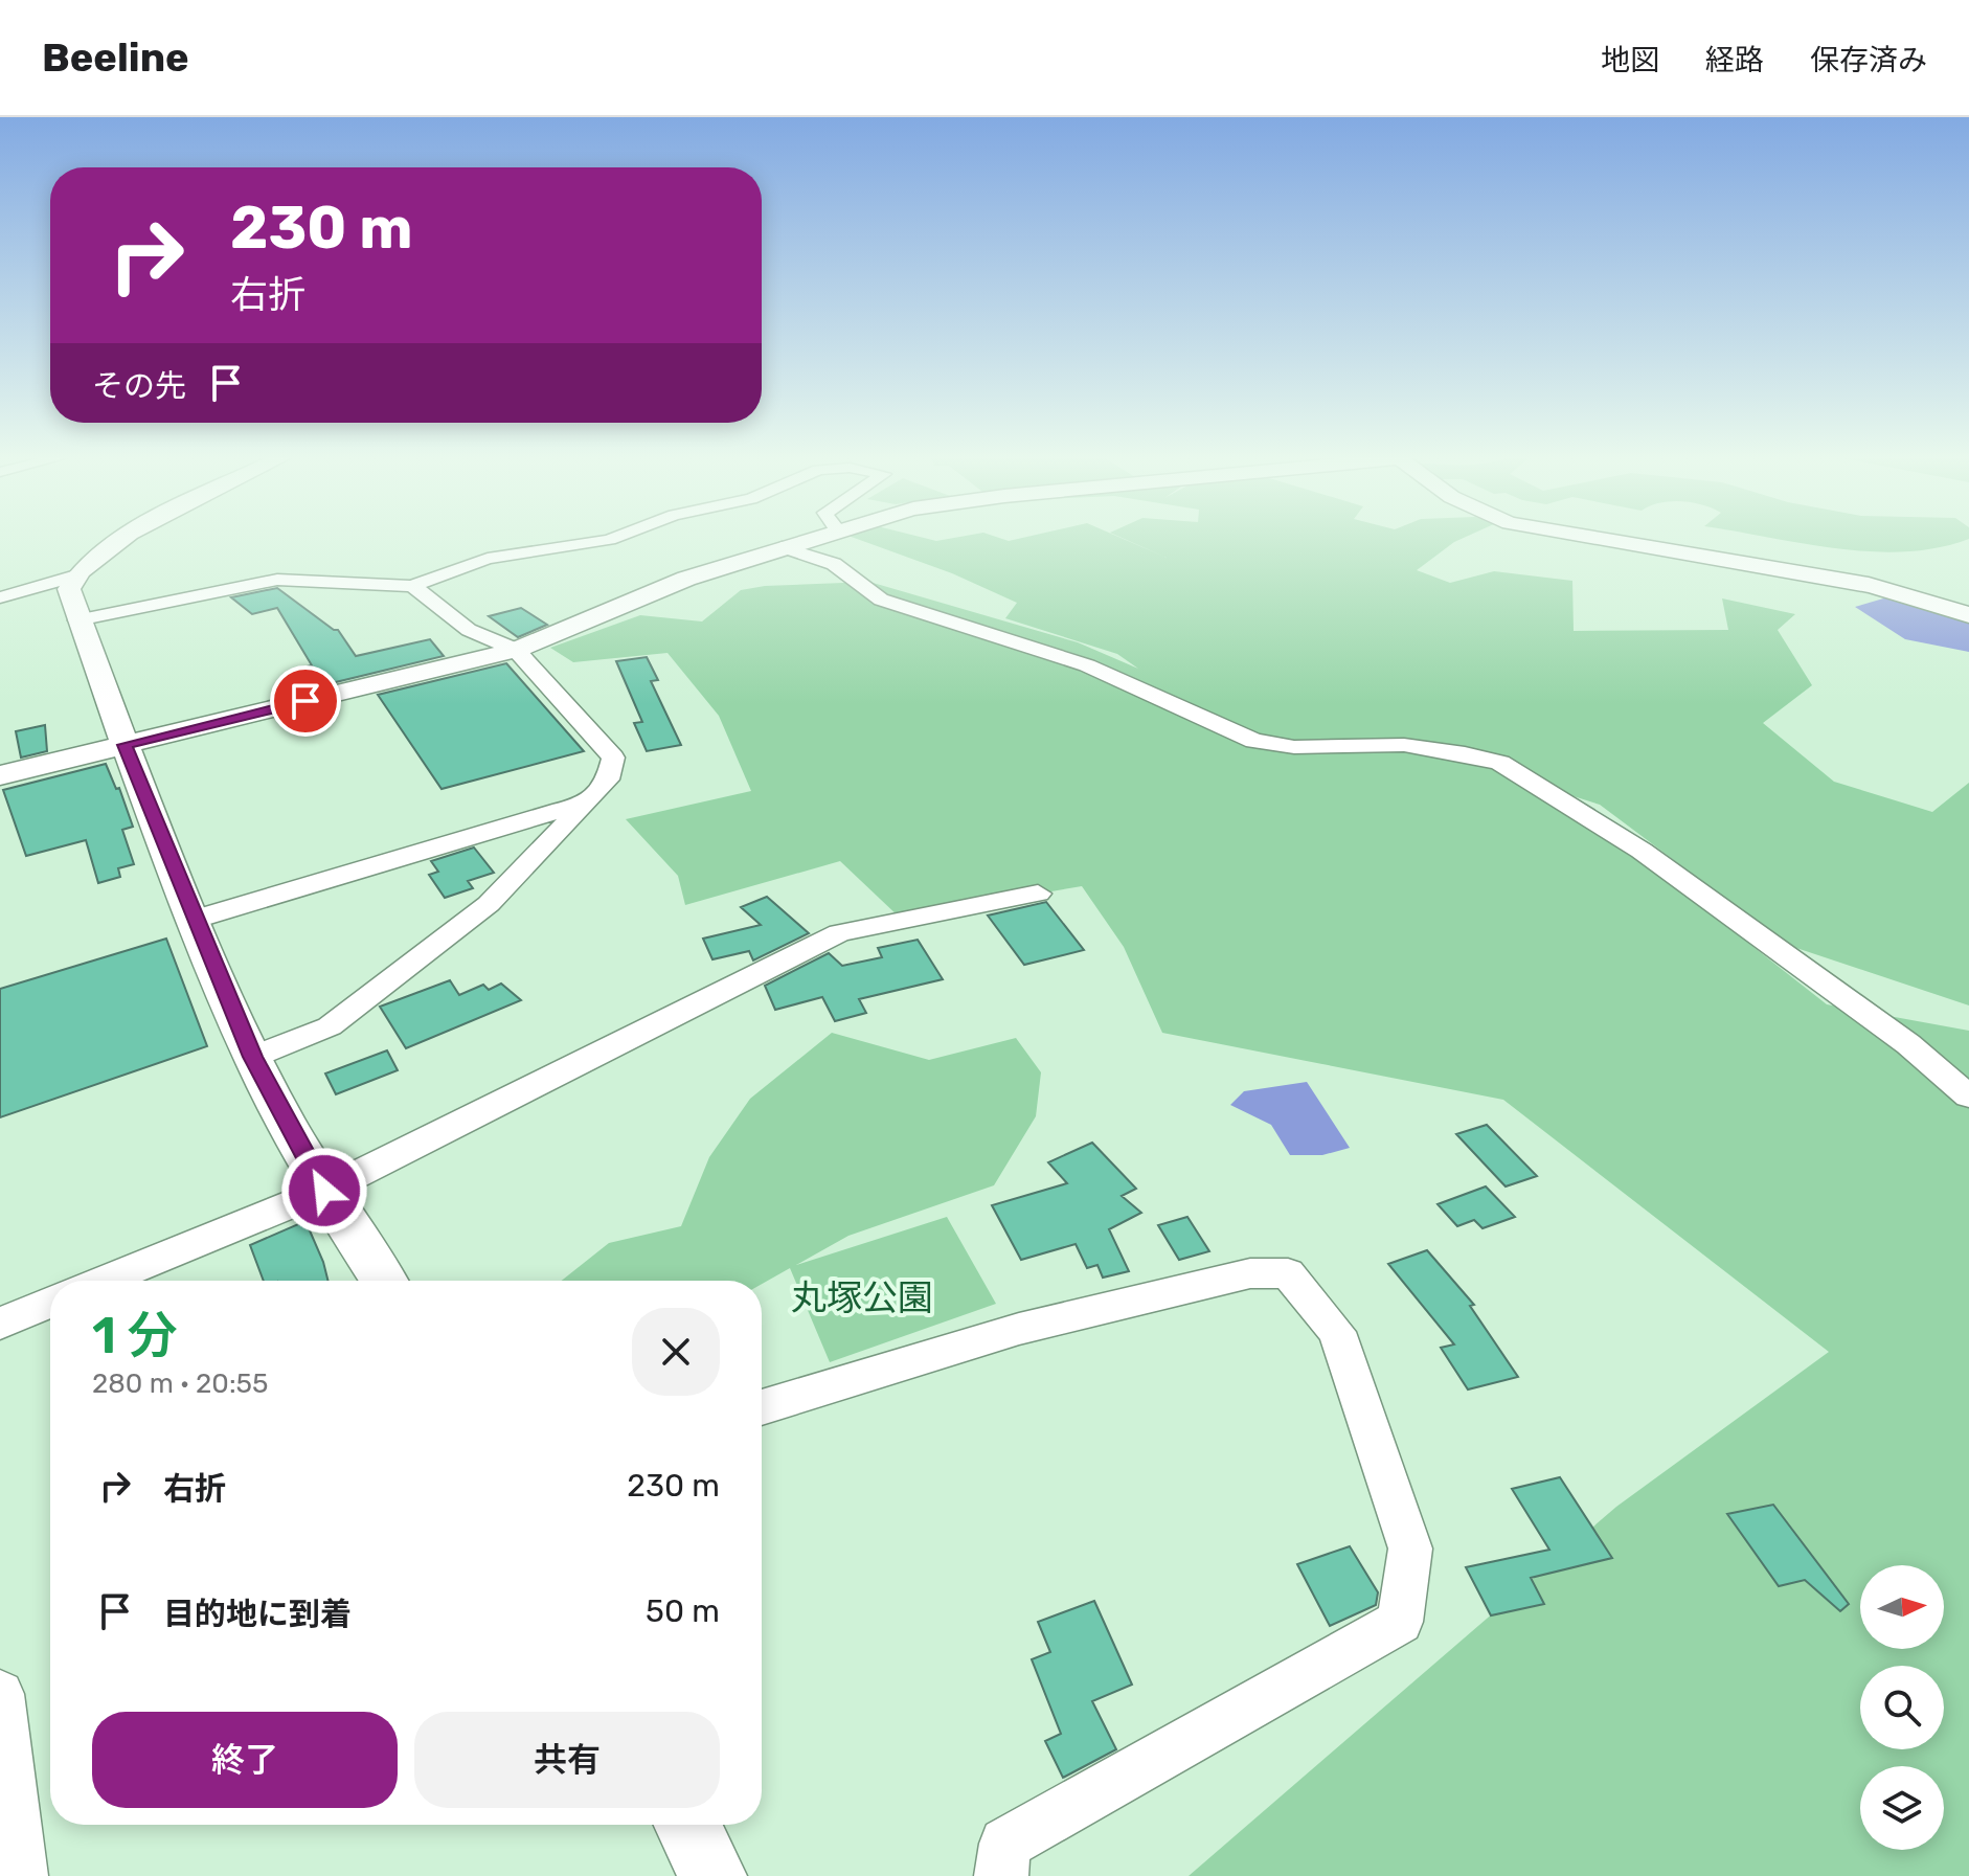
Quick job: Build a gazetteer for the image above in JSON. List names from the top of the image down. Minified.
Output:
{"parks":["丸塚公園"],"north":"right","page":{"header":"Beeline","nav":["地図","経路","保存済み"],"turn":["230 m","右折"],"then":"その先","heading":["1 分","280 m · 20:55"],"list":[{"name":"右折","value":"230 m"},{"name":"目的地に到着","value":"50 m"}],"buttons":["終了","共有"]}}
